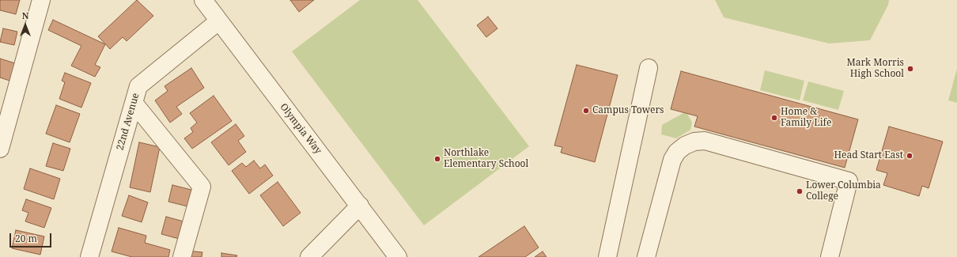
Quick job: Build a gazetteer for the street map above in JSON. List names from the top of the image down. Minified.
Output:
{"streets":{"street":["22nd Avenue","Olympia Way"]},"crossings":[["22nd Avenue","Olympia Way"]],"places":["Mark Morris High School","Campus Towers","Home & Family Life","Head Start East","Northlake Elementary School","Lower Columbia College"],"scale_bar":"20 m","north":"top"}
